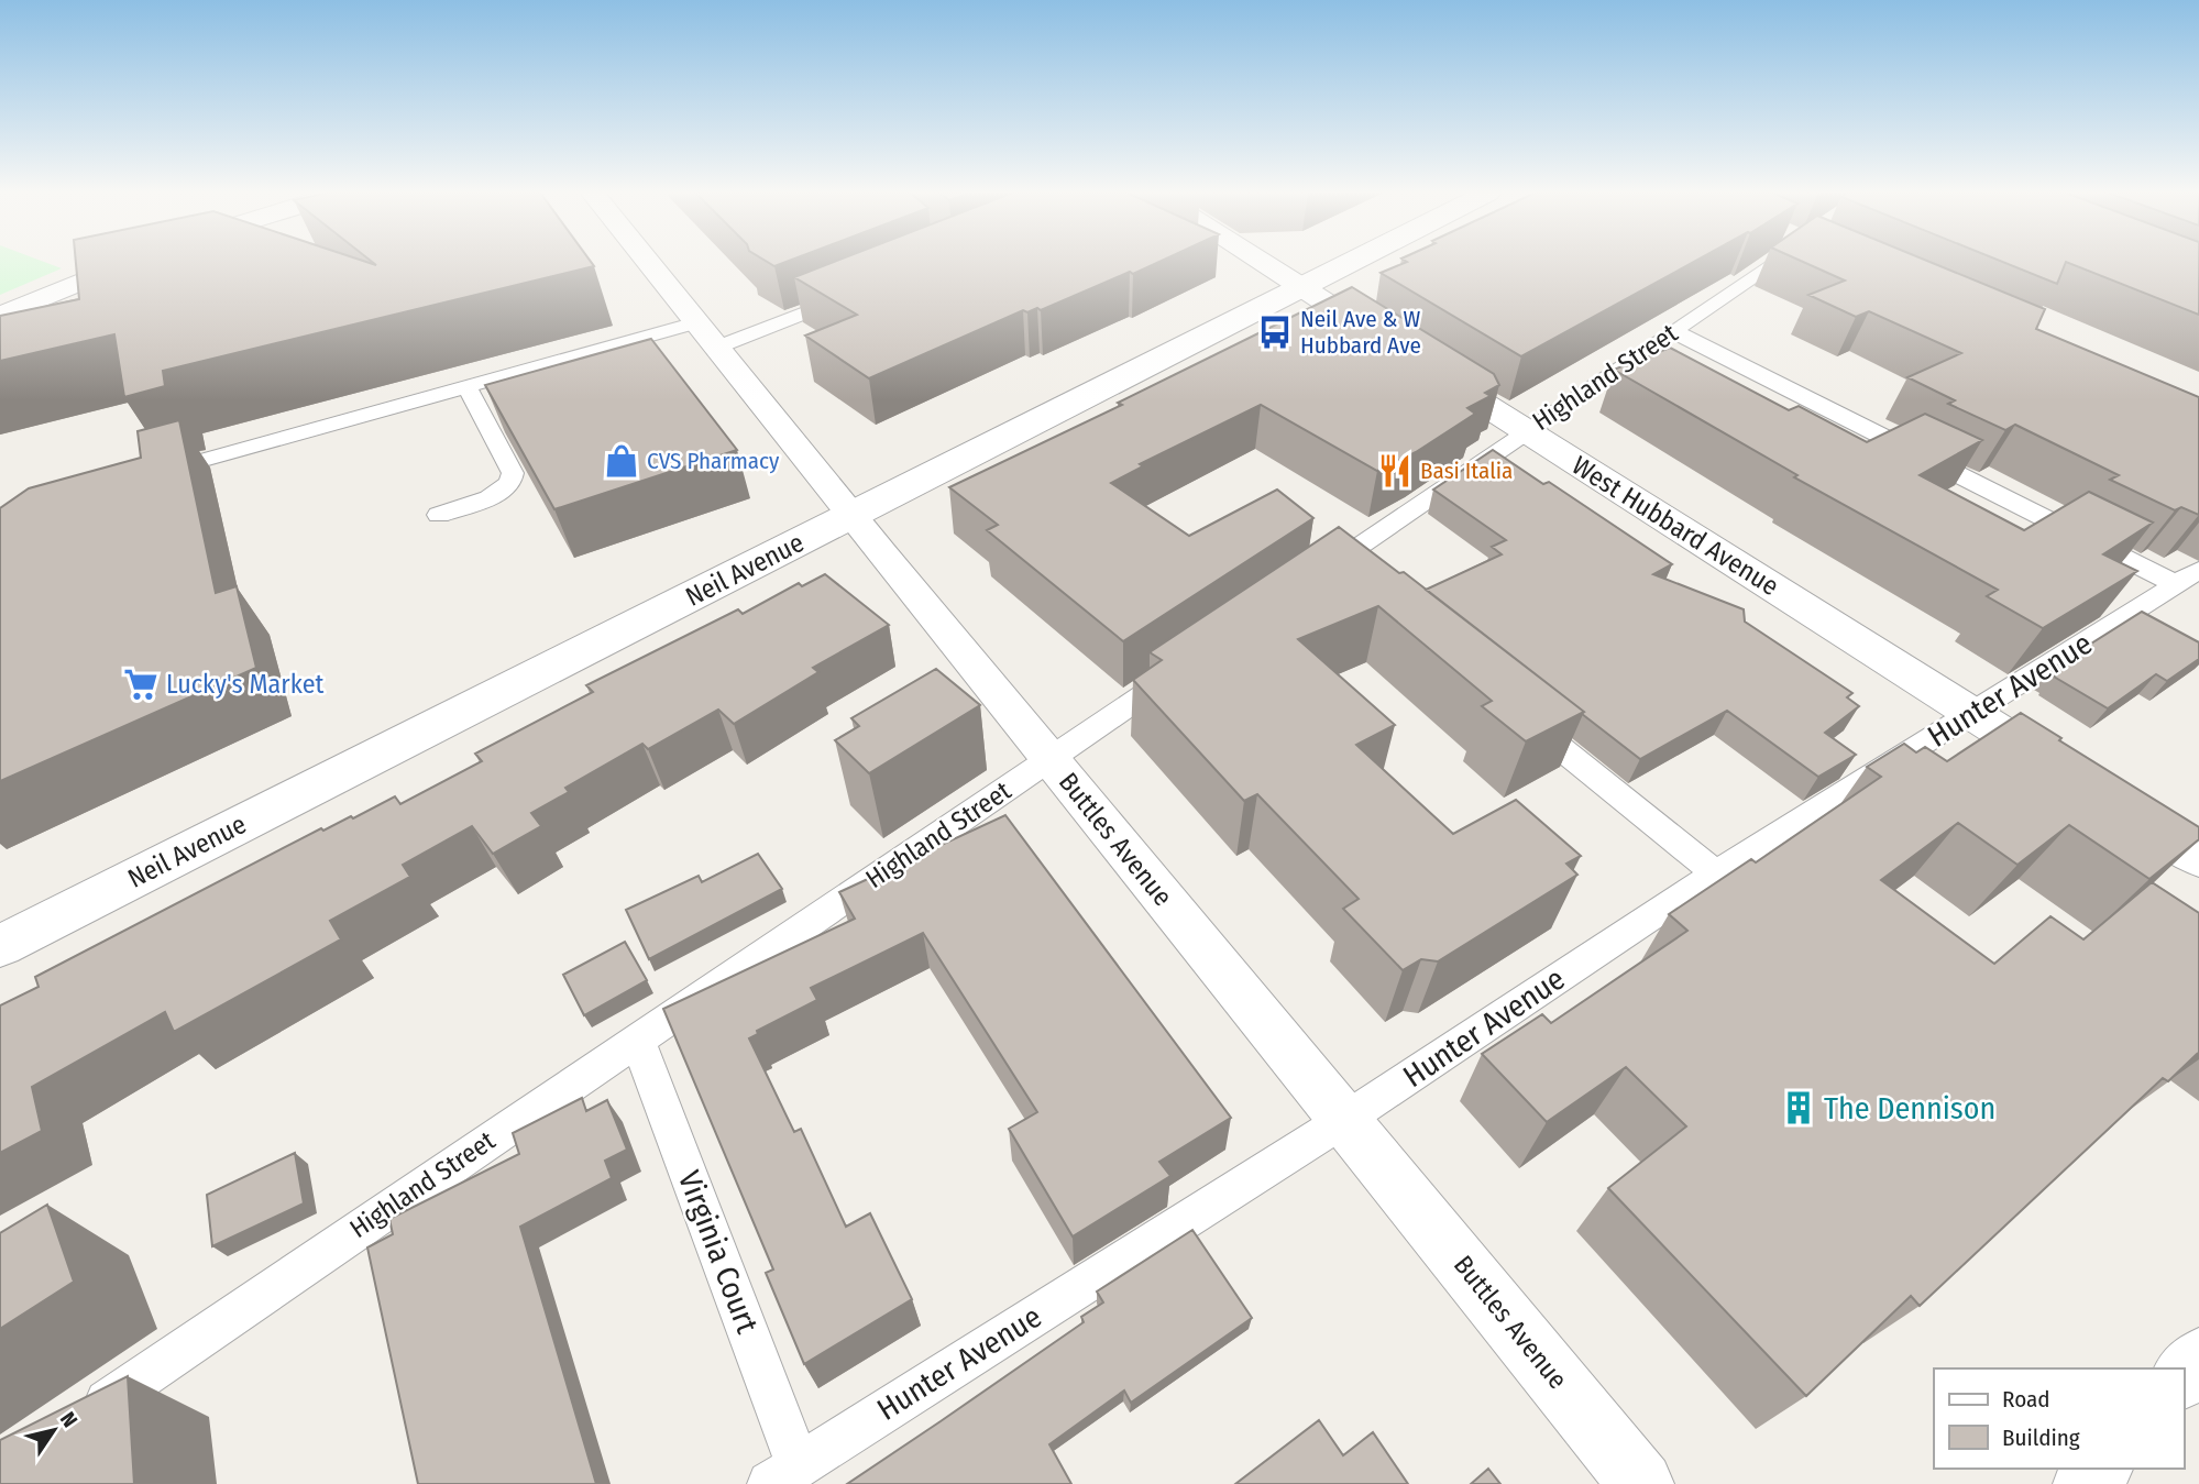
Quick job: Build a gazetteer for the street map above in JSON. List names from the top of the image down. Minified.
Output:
{"streets":{"street":["West Hubbard Avenue","Neil Avenue","Buttles Avenue"],"lane":["Highland Street","Hunter Avenue","Virginia Court"]},"crossings":[["Highland Street","West Hubbard Avenue"],["Highland Street","Buttles Avenue"],["Highland Street","Virginia Court"],["West Hubbard Avenue","Neil Avenue"],["West Hubbard Avenue","Hunter Avenue"],["Neil Avenue","Buttles Avenue"],["Hunter Avenue","Buttles Avenue"],["Hunter Avenue","Virginia Court"]],"places":{"bus stop":["Neil Ave & W Hubbard Ave"],"shop":["CVS Pharmacy"],"restaurant":["Basi Italia"],"supermarket":["Lucky's Market"],"building":["The Dennison"]},"legend":["Road","Building"],"north":"top right"}
